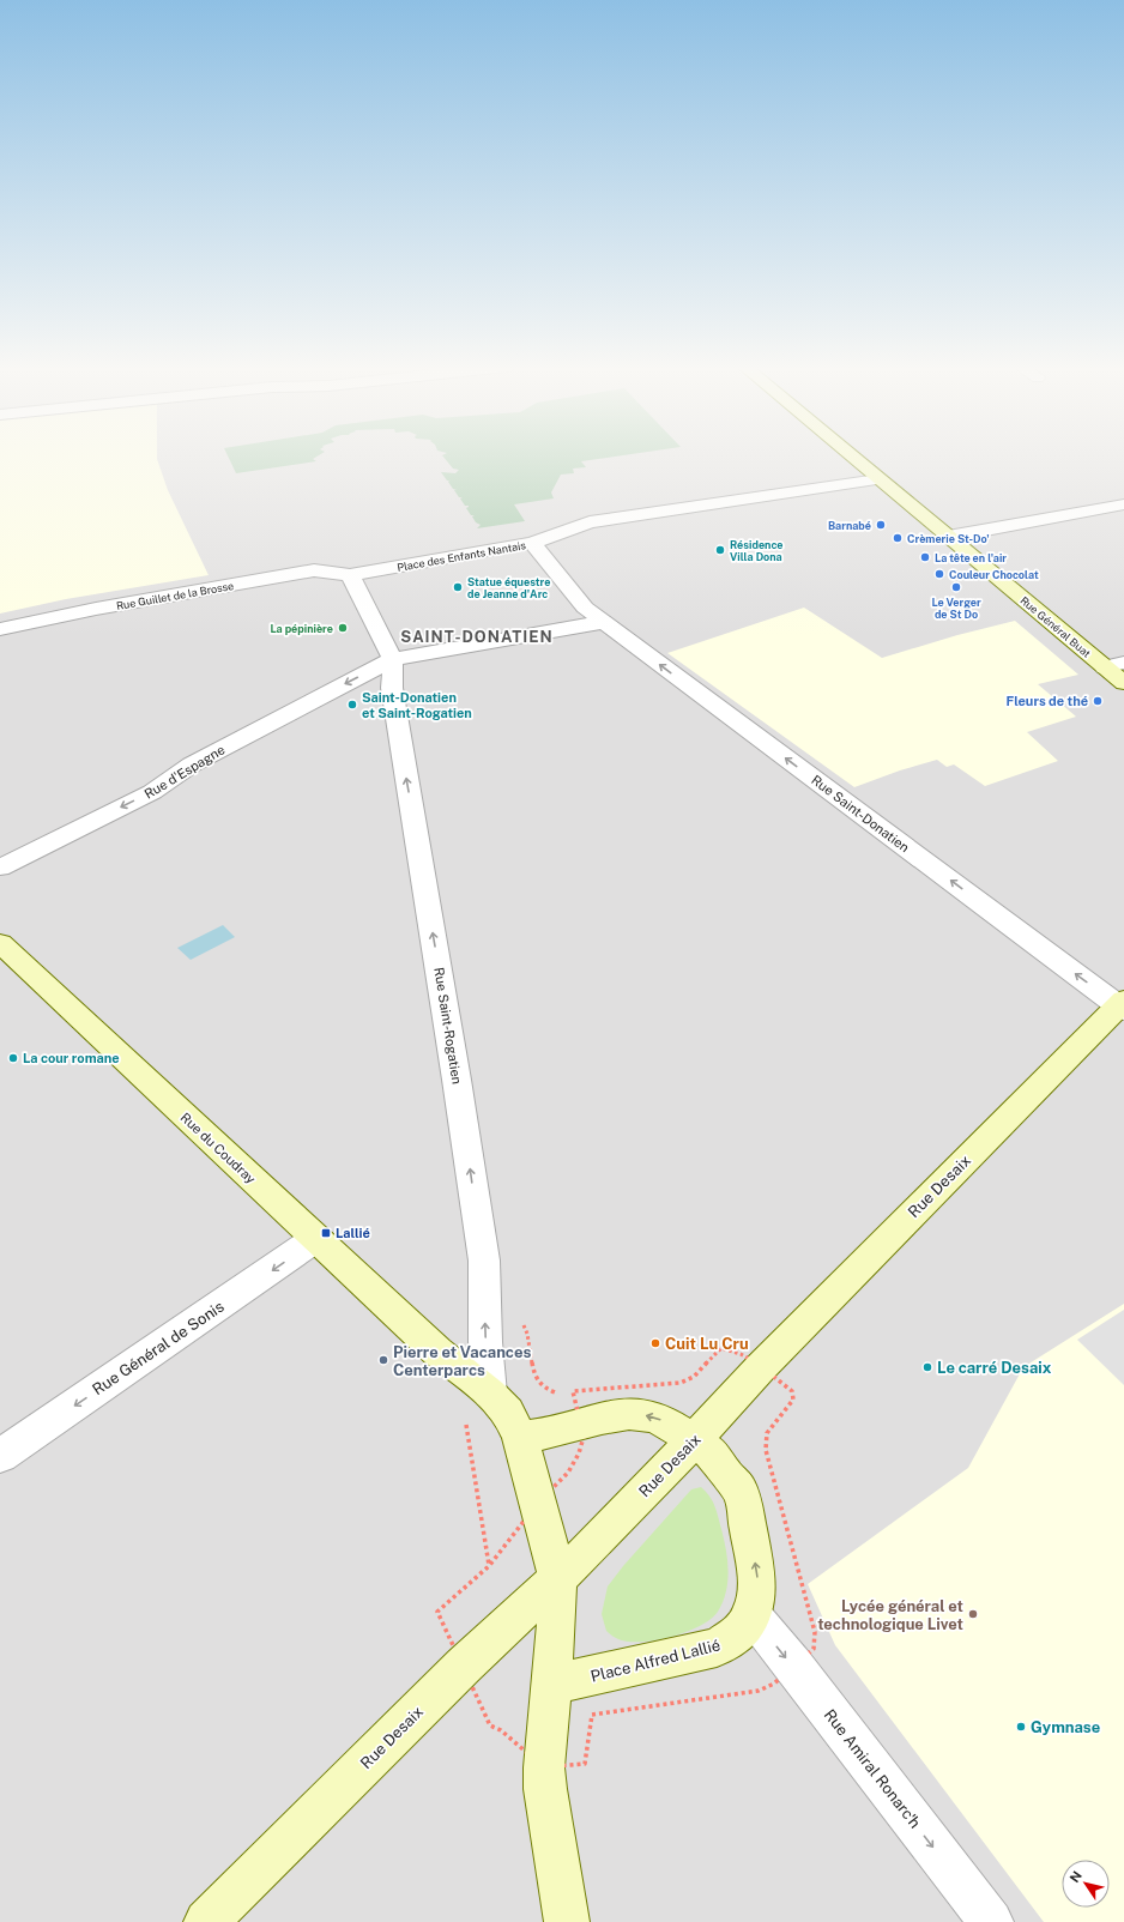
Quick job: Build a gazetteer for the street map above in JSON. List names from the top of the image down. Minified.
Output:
{"streets":{"street":["Place des Enfants Nantais","Rue Guillet de la Brosse","Rue Général Buat","Rue d'Espagne","Rue Saint-Donatien","Rue Saint-Rogatien","Rue du Coudray","Rue Desaix","Rue Général de Sonis","Place Alfred Lallié","Rue Amiral Ronarc'h"]},"crossings":[["Place des Enfants Nantais","Rue Guillet de la Brosse"],["Place des Enfants Nantais","Rue Saint-Donatien"],["Rue d'Espagne","Rue Saint-Rogatien"],["Rue Saint-Donatien","Rue Desaix"],["Rue Saint-Rogatien","Rue du Coudray"],["Rue du Coudray","Rue Général de Sonis"],["Rue Desaix","Place Alfred Lallié"],["Place Alfred Lallié","Rue Amiral Ronarc'h"]],"one_way":["Rue d'Espagne","Rue Saint-Donatien","Rue Saint-Rogatien","Rue Général de Sonis","Rue Amiral Ronarc'h"],"districts":["SAINT-DONATIEN"],"places":{"other":["Barnabé","Crèmerie St-Do'","Résidence Villa Dona","La tête en l'air","Couleur Chocolat","Statue équestre de Jeanne d'Arc","Le Verger de St Do","La pépinière","Fleurs de thé","Saint-Donatien et Saint-Rogatien","La cour romane","Cuit Lu Cru","Pierre et Vacances Centerparcs","Le carré Desaix","Lycée général et technologique Livet","Gymnase"],"transit":["Lallié"]},"north":"top left"}
